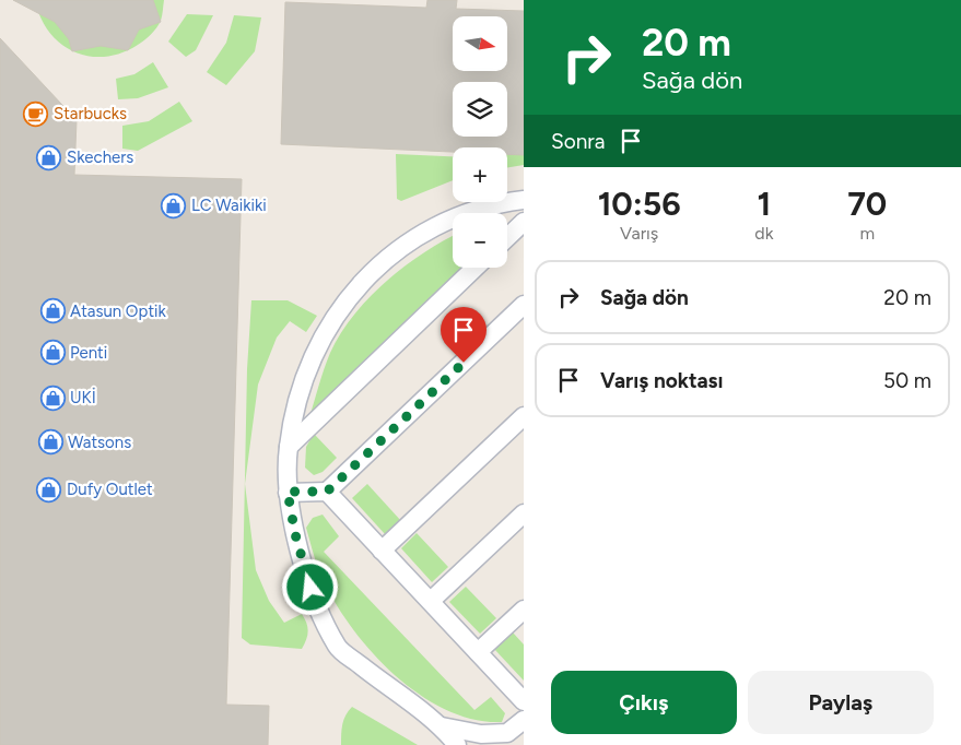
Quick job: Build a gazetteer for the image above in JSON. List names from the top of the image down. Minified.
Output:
{"places":{"cafe":["Starbucks"],"shop":["Skechers","LC Waikiki","Atasun Optik","Penti","UKİ","Watsons","Dufy Outlet"]},"north":"right","page":{"turn":["20 m","Sağa dön"],"map_buttons":["+","−"],"then":"Sonra","eta":["10:56","Varış","1","dk","70","m"],"list":[{"name":"Sağa dön","value":"20 m"},{"name":"Varış noktası","value":"50 m"}],"buttons":["Çıkış","Paylaş"]}}
